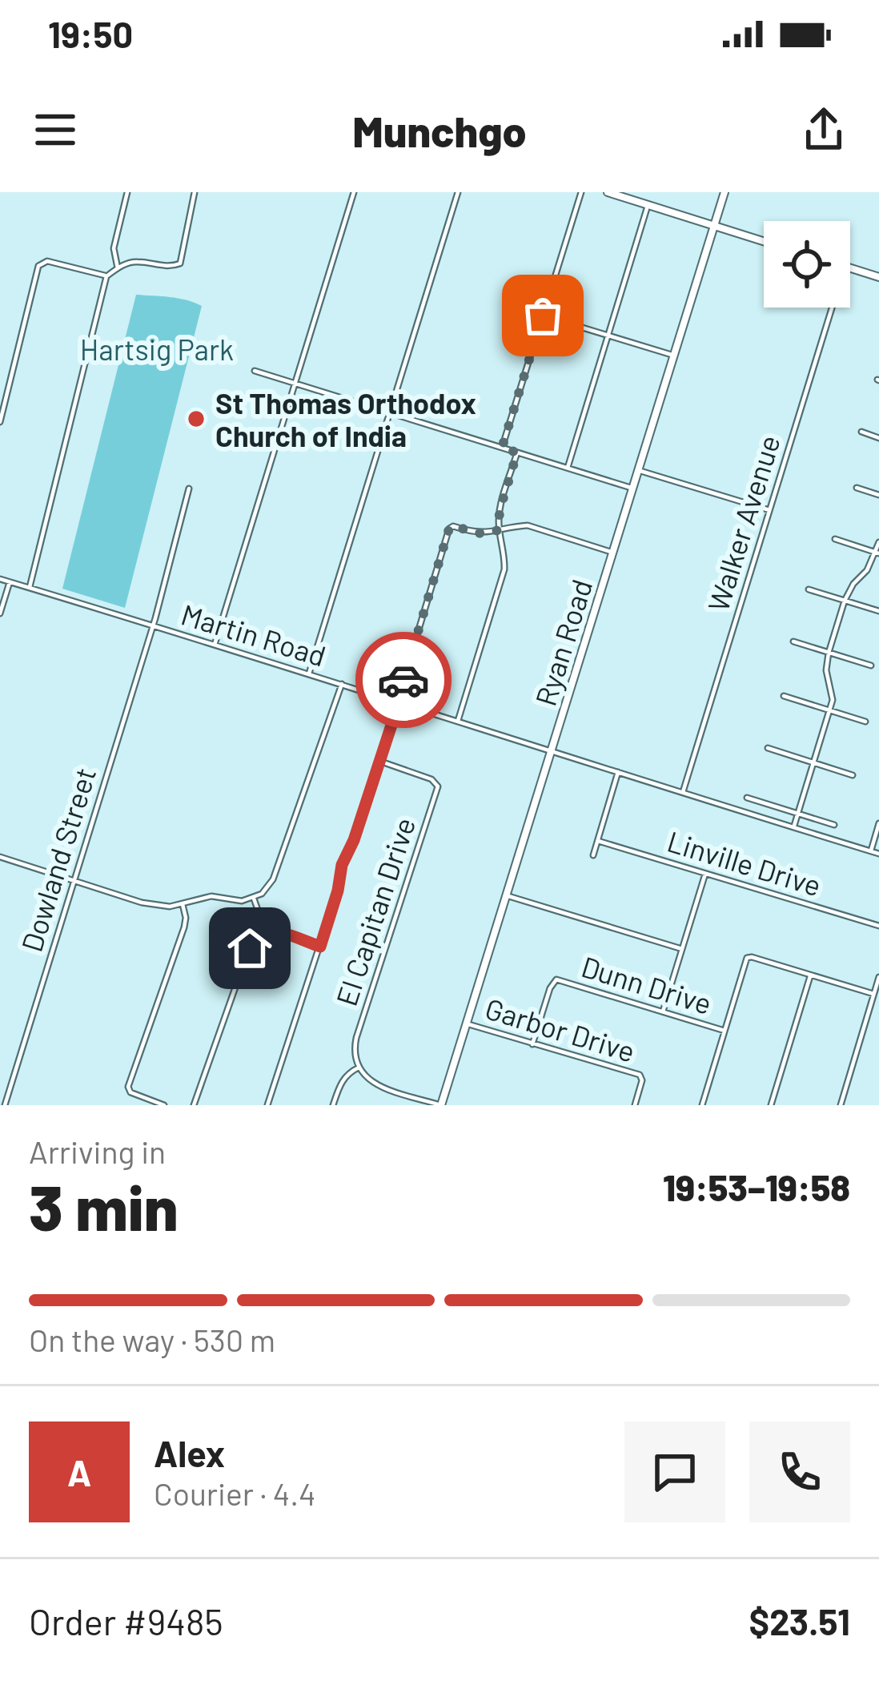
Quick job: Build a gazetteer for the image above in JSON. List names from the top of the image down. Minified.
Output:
{"streets":{"main road":["Ryan Road"],"street":["Walker Avenue","Martin Road","Dowland Street","Linville Drive","El Capitan Drive","Dunn Drive","Garbor Drive"]},"crossings":[["Walker Avenue","Martin Road"],["Martin Road","Ryan Road"],["Martin Road","Dowland Street"],["Ryan Road","Garbor Drive"],["Dunn Drive","Garbor Drive"]],"parks":["Hartsig Park"],"places":["St Thomas Orthodox Church of India"],"page":{"status":"19:50","header":"Munchgo","heading":["3 min","Arriving in","19:53–19:58"],"panel":["Alex","Courier · 4.4","Order #9485","$23.51"],"bar":"On the way · 530 m","round":"A"}}
